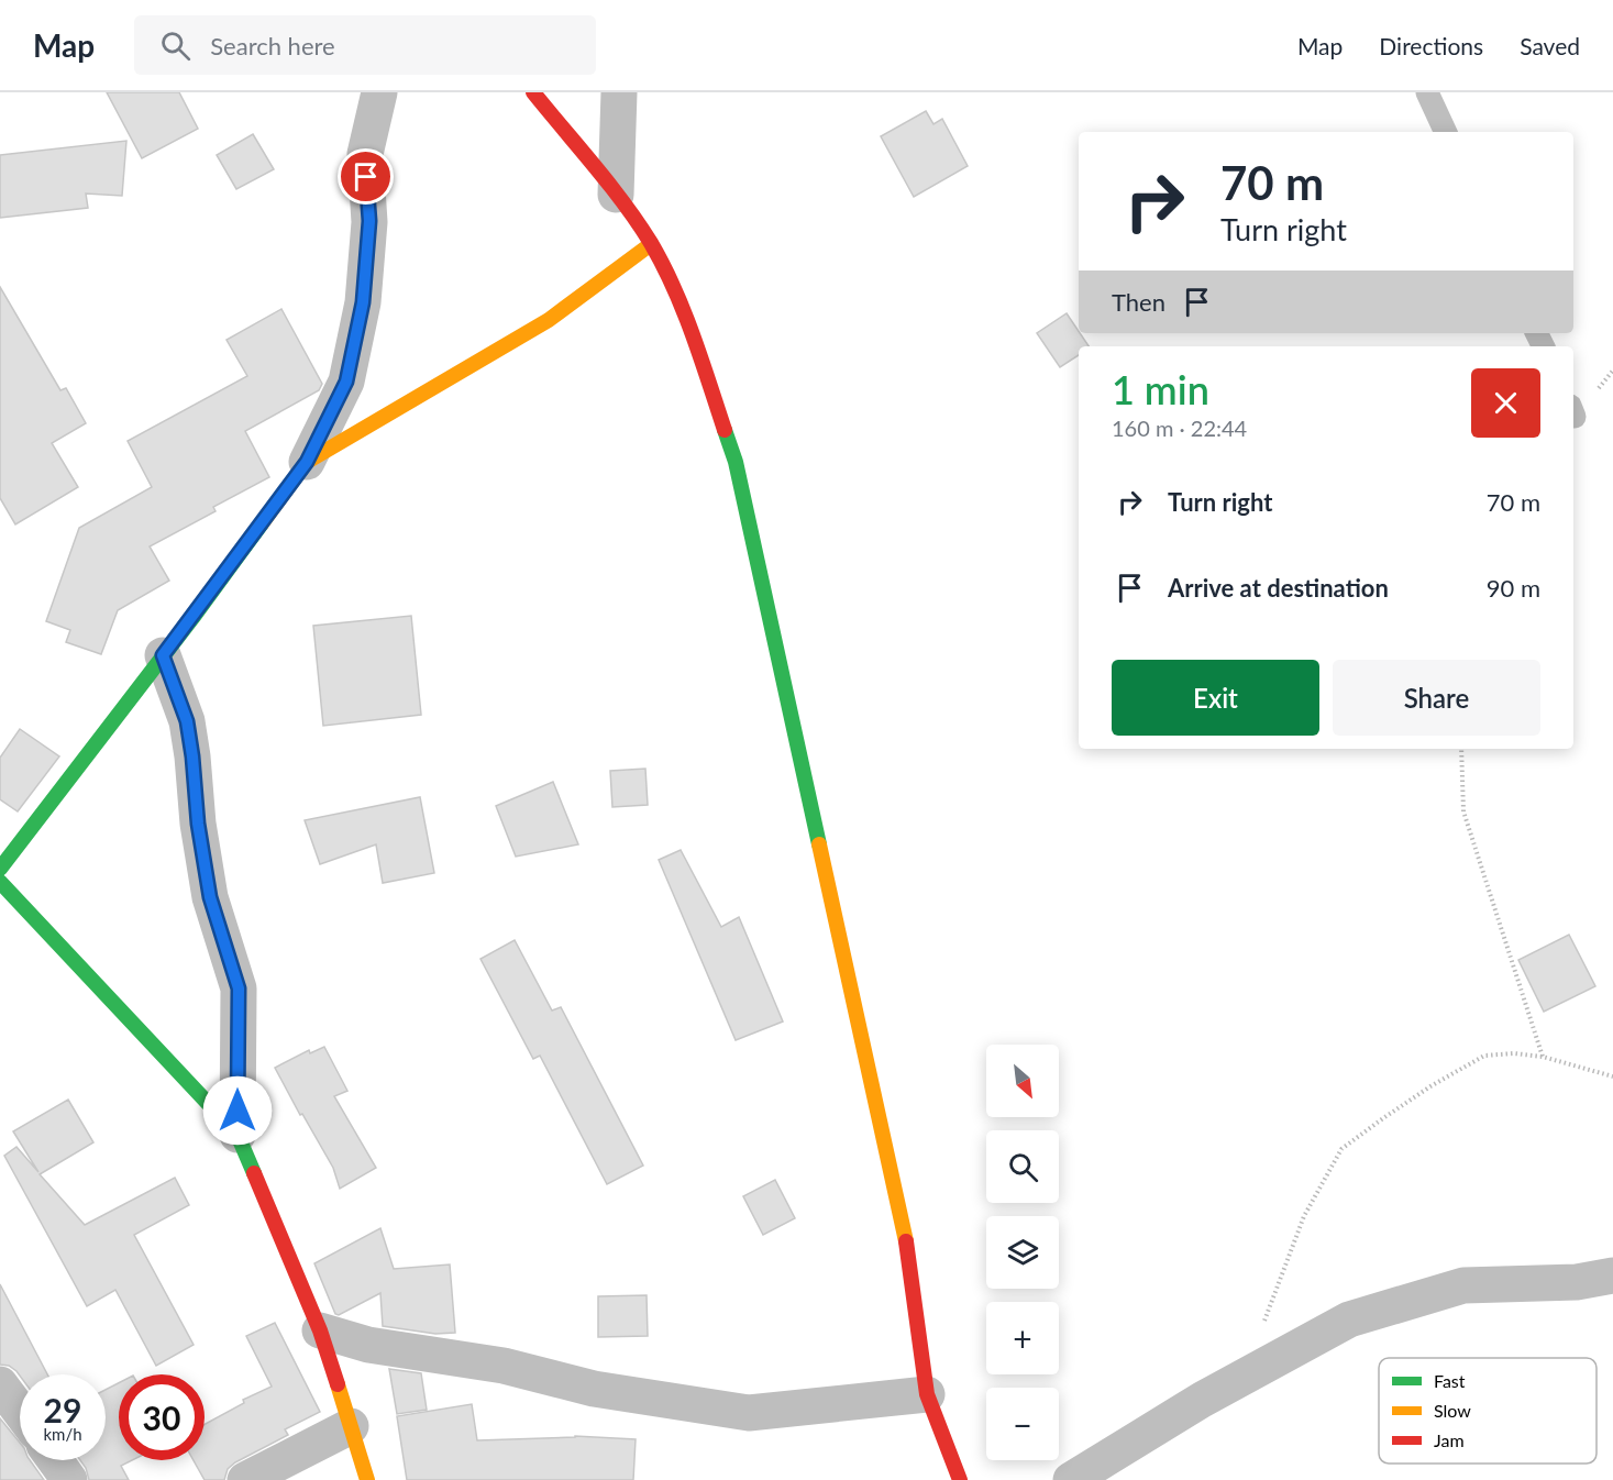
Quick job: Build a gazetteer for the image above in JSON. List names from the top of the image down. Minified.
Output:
{"legend":["Fast","Slow","Jam"],"north":"bottom right","page":{"header":"Map","search":"Search here","nav":["Map","Directions","Saved"],"turn":["70 m","Turn right"],"then":"Then","heading":["1 min","160 m · 22:44"],"list":[{"name":"Turn right","value":"70 m"},{"name":"Arrive at destination","value":"90 m"}],"buttons":["Exit","Share"],"map_buttons":["+","−"],"speed":"29 km/h","limit":"30"}}
